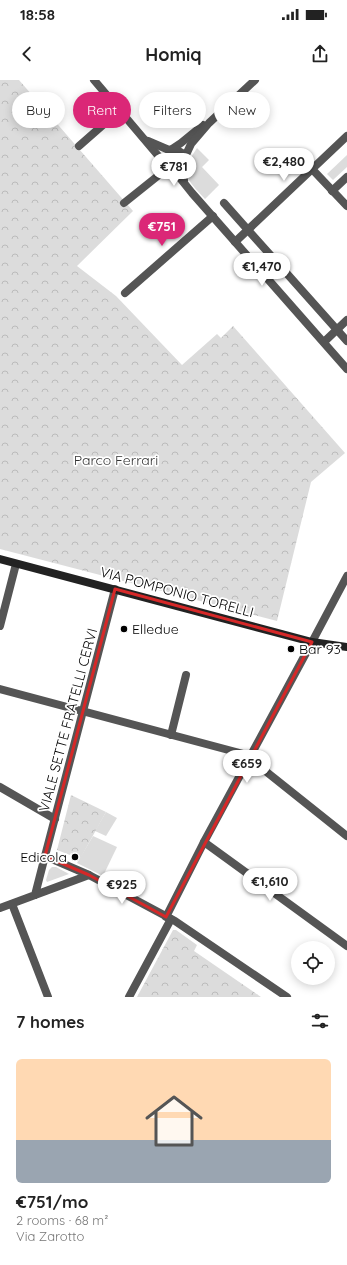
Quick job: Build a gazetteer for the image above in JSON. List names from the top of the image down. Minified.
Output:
{"streets":{"main road":["VIA POMPONIO TORELLI"],"street":["VIALE SETTE FRATELLI CERVI"]},"crossings":[["VIA POMPONIO TORELLI","VIALE SETTE FRATELLI CERVI"]],"parks":["Parco Ferrari"],"places":["Elledue","Bar 93","Edicola"],"page":{"status":"18:58","header":"Homiq","chip":["Buy","Rent","Filters","New"],"price":["€2,480","€781","€751","€1,470","€659","€1,610","€925"],"heading":"7 homes","list":[{"name":"€751/mo","note":"2 rooms · 68 m² · Via Zarotto"}]}}
